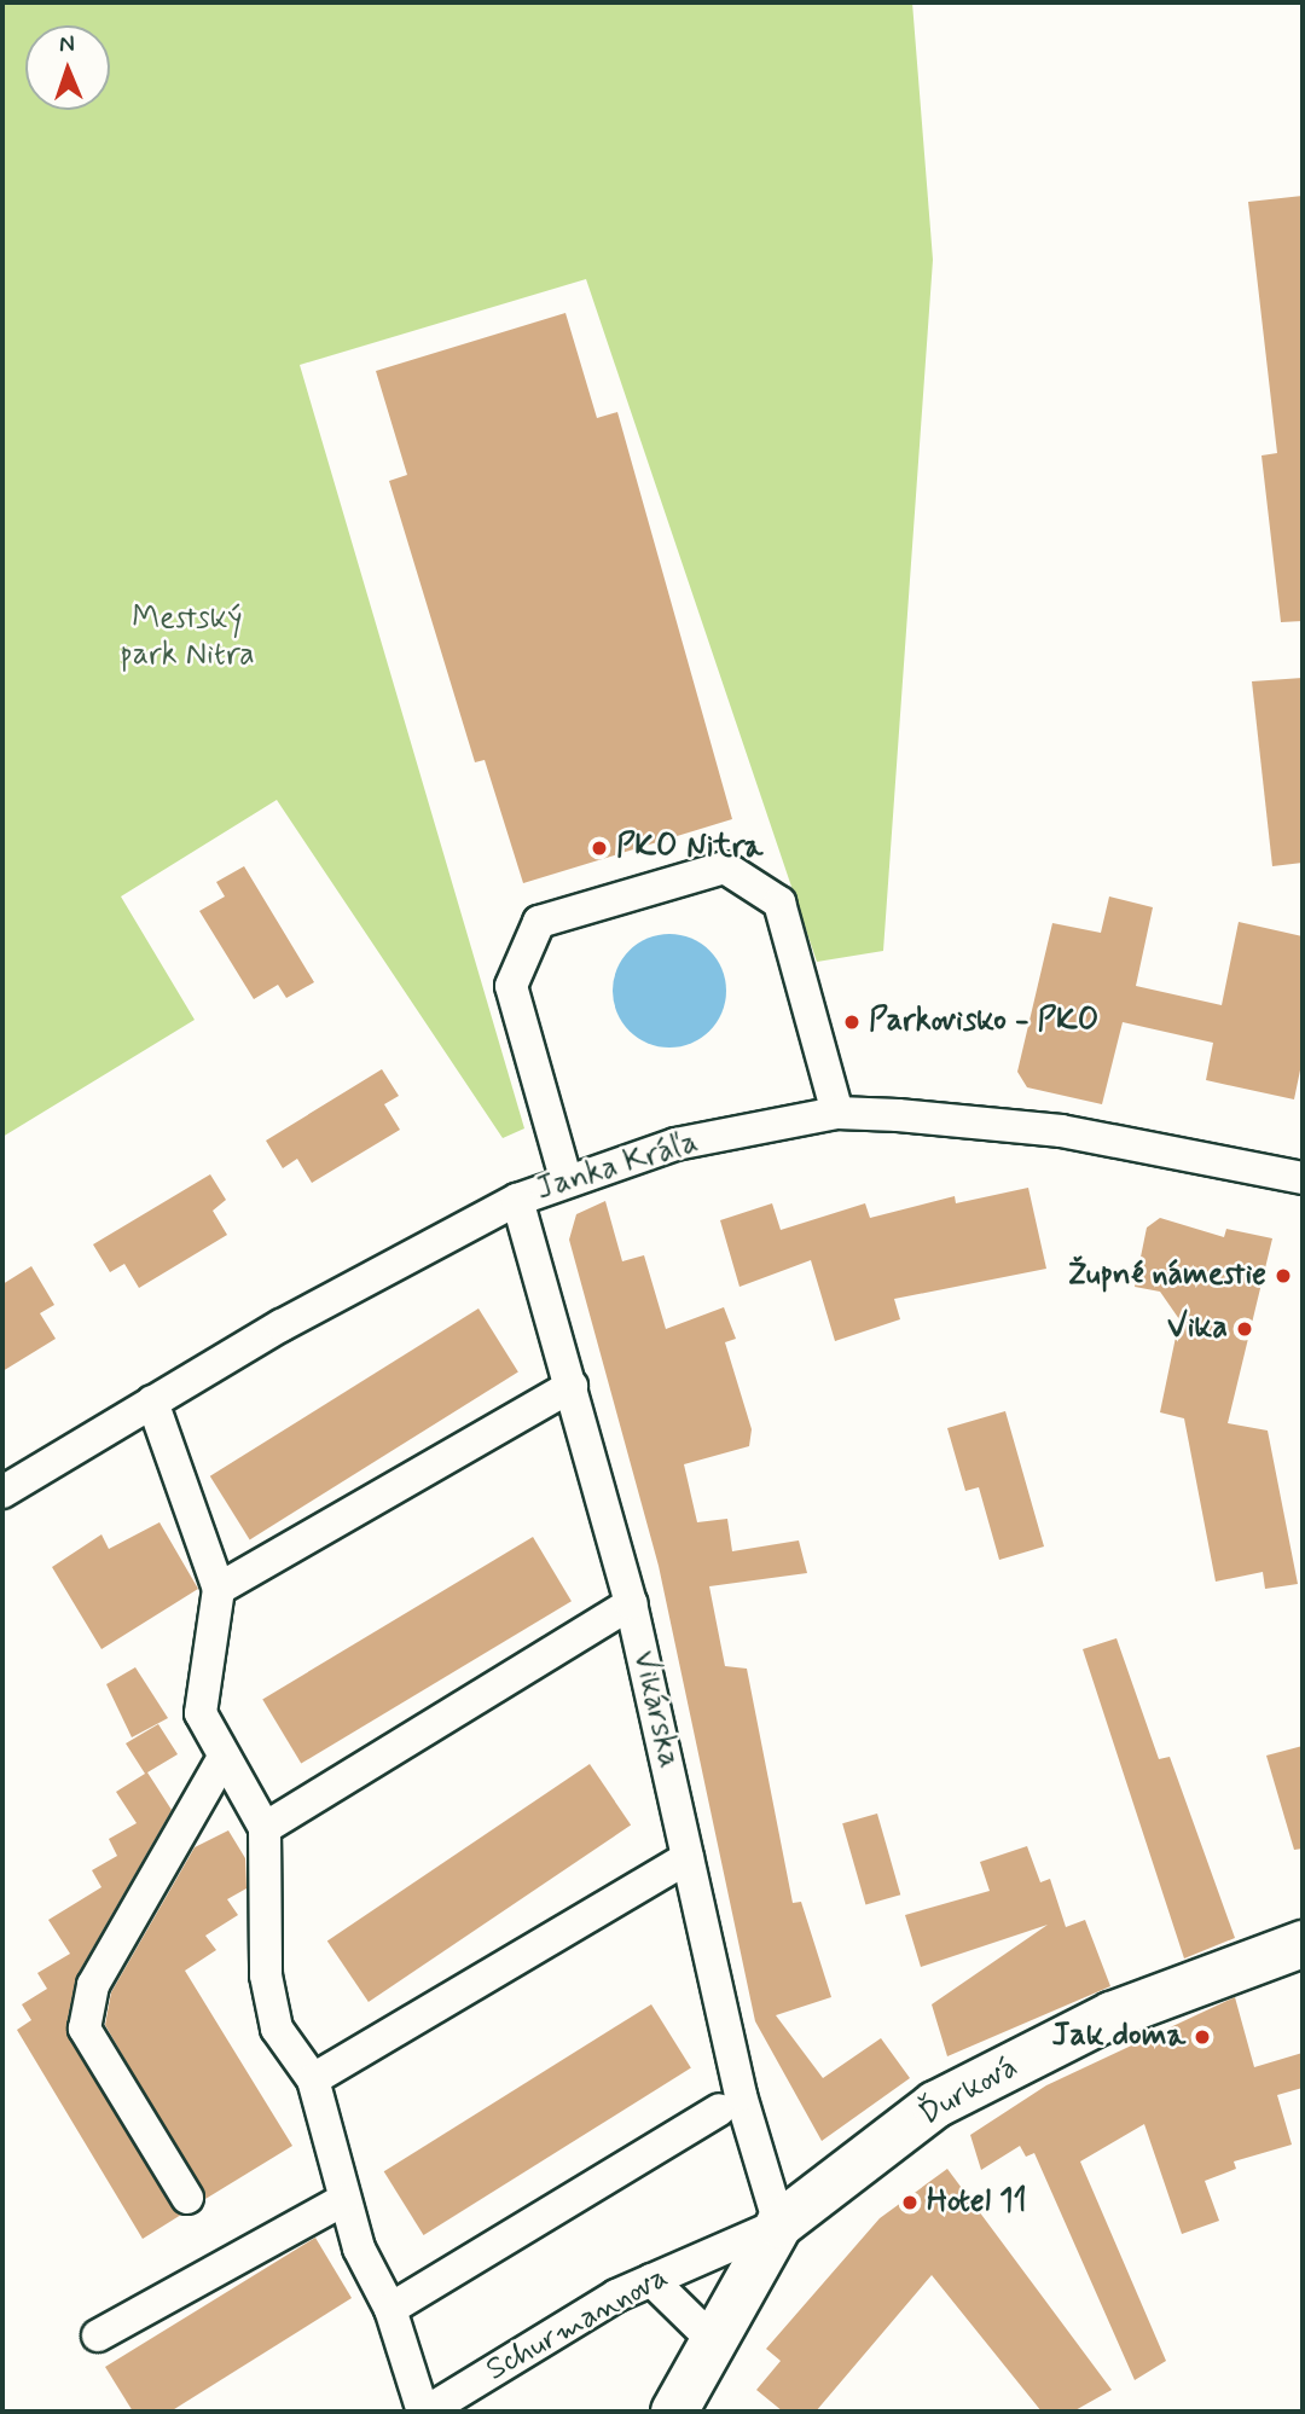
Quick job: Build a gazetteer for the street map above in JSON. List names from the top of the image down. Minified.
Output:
{"streets":{"street":["Janka Kráľa","Vikárska","Ďurková","Schurmannova"]},"crossings":[["Janka Kráľa","Vikárska"],["Vikárska","Ďurková"],["Vikárska","Schurmannova"],["Ďurková","Schurmannova"]],"parks":["Mestský park Nitra"],"places":["PKO Nitra","Parkovisko - PKO","Župné námestie","Vika","Jak doma","Hotel 11"],"north":"top"}
